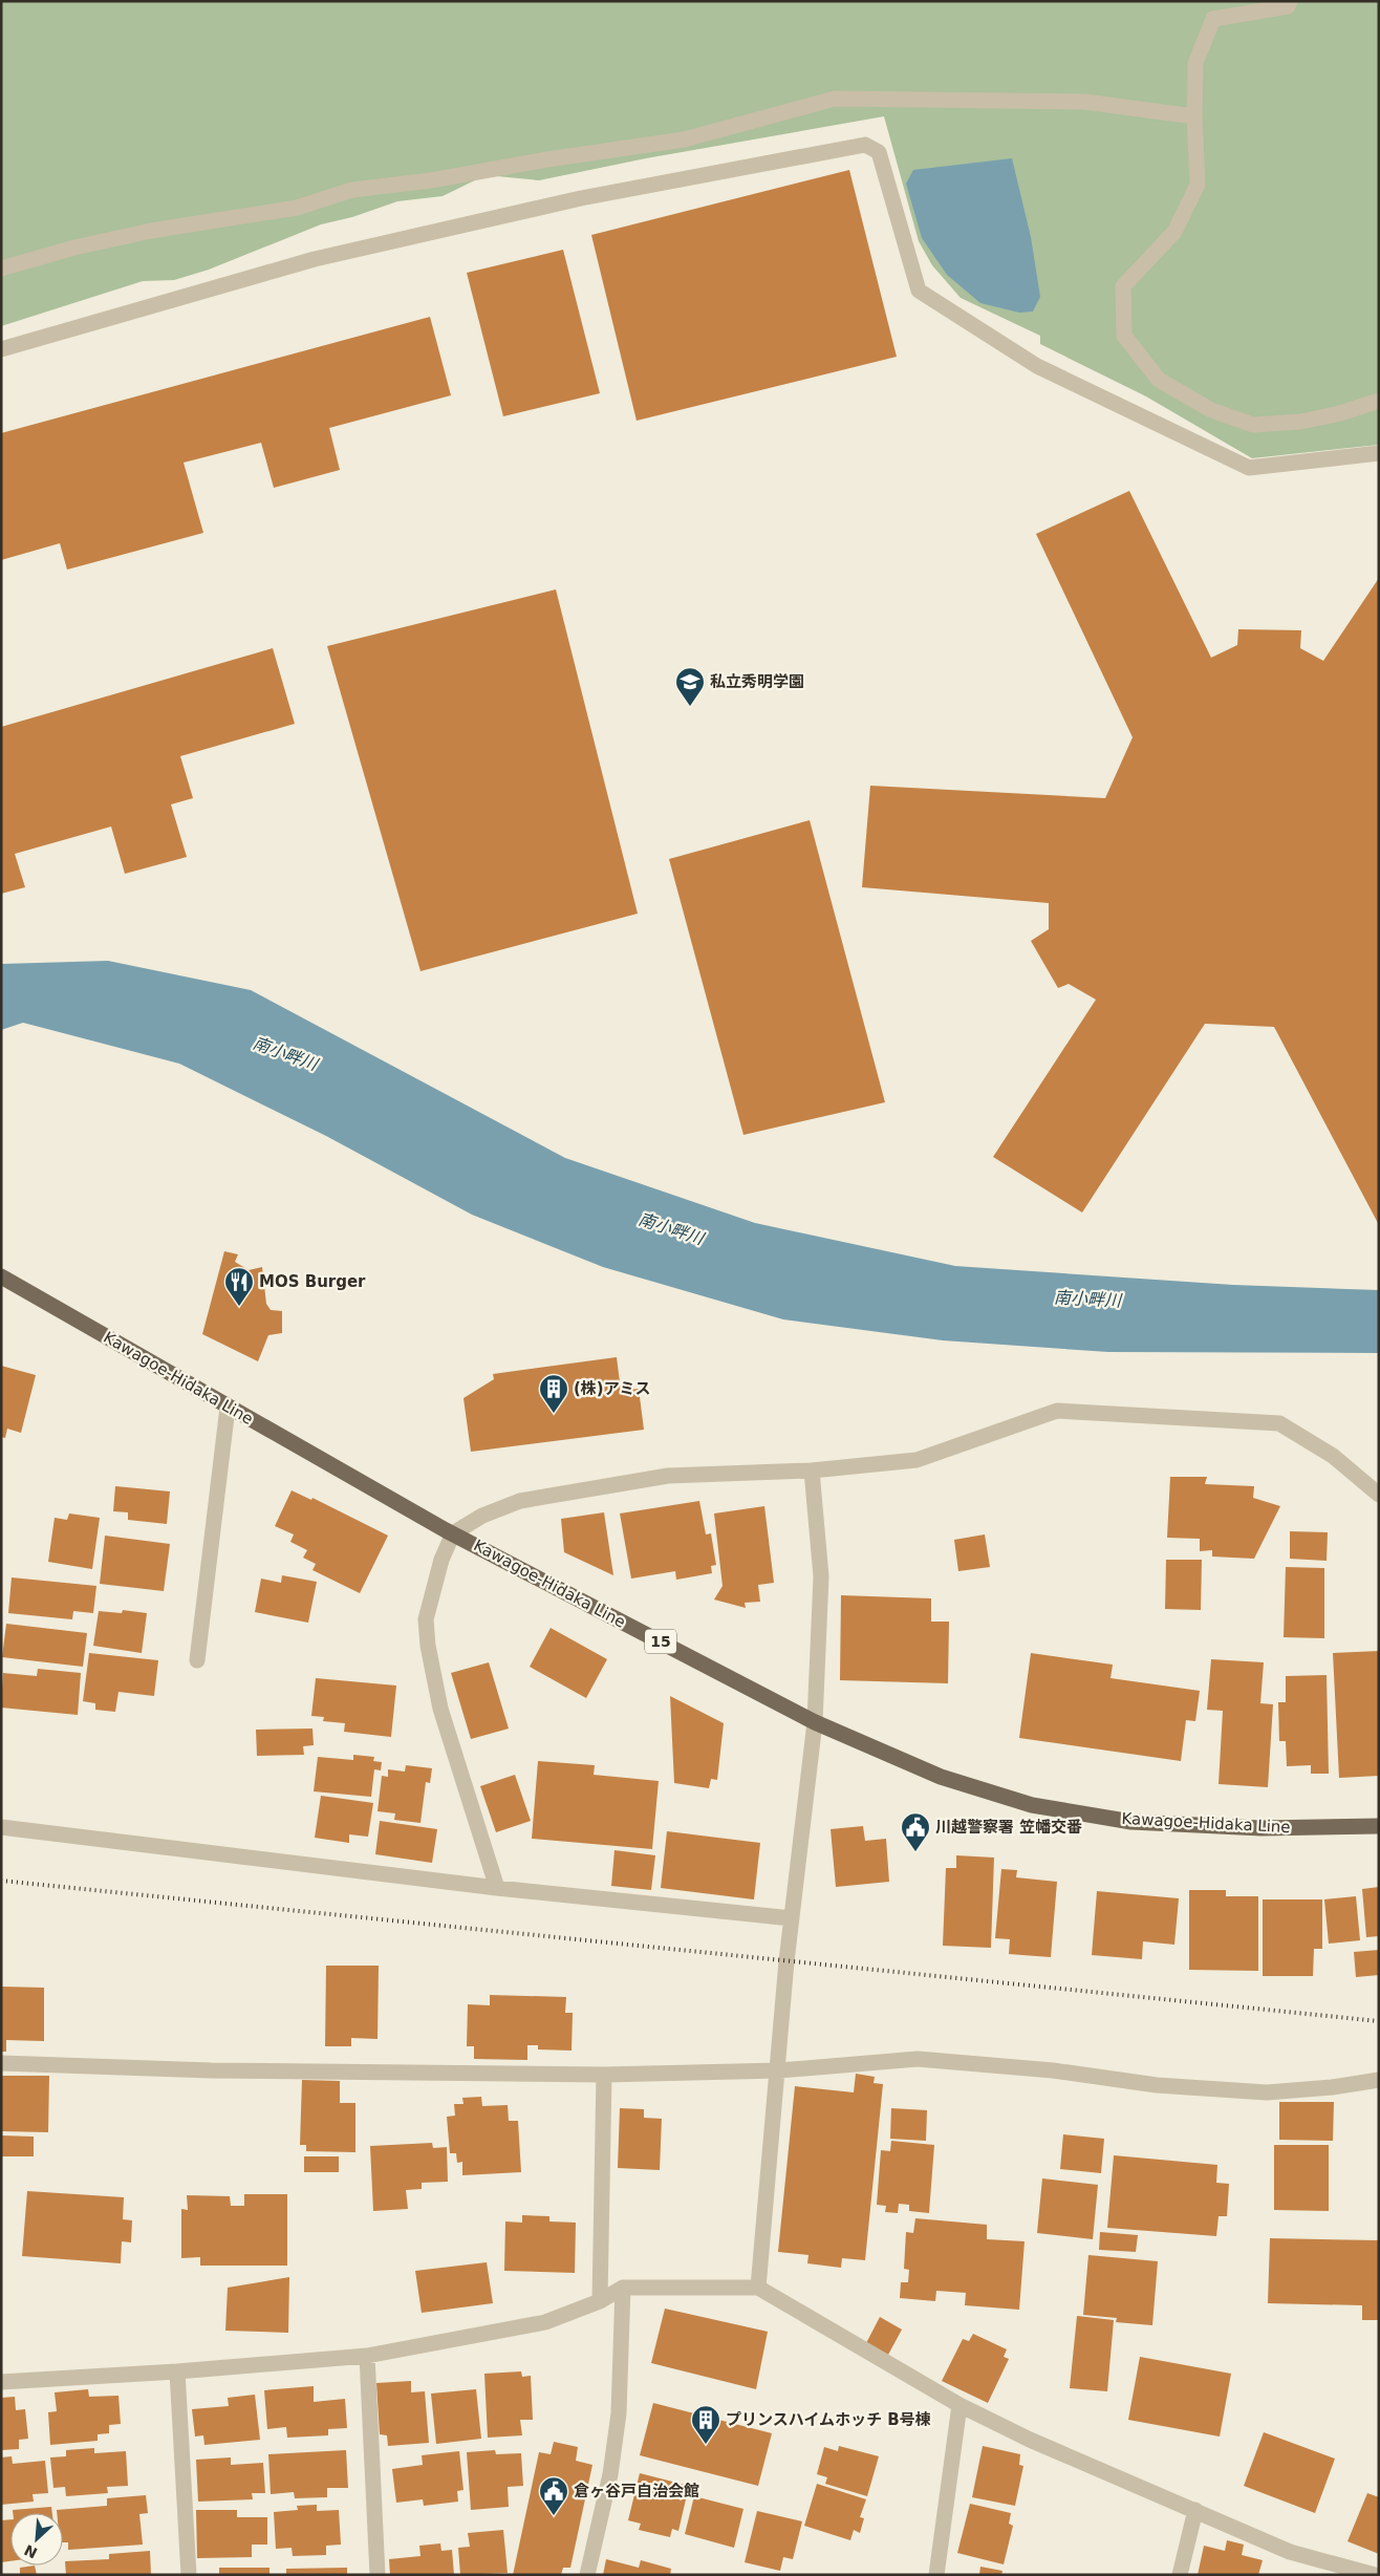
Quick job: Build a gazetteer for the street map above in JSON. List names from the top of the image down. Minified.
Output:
{"streets":{"main road":["Kawagoe-Hidaka Line","15"]},"water":["南小畔川"],"places":{"school or university":["私立秀明学園"],"restaurant":["MOS Burger"],"building":["(株)アミス","プリンスハイムホッチ B号棟"],"public building":["川越警察署 笠幡交番","倉ヶ谷戸自治会館"]},"north":"bottom left"}
